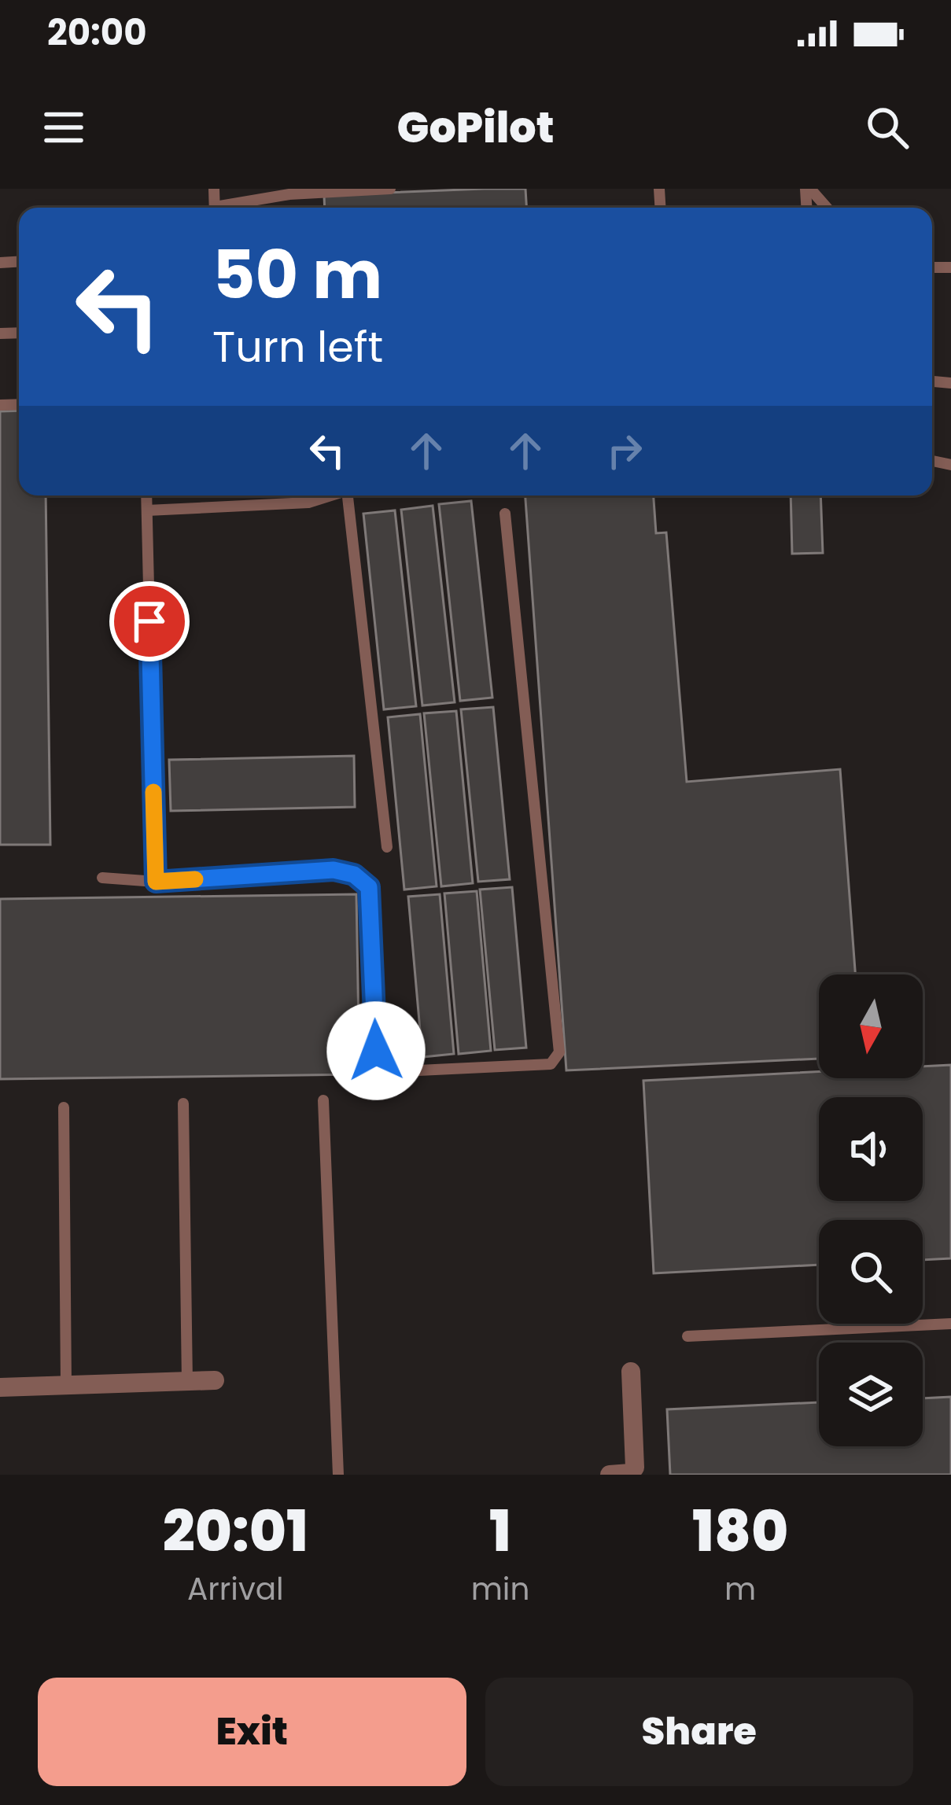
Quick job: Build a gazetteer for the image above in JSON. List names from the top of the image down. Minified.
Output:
{"north":"bottom","page":{"status":"20:00","header":"GoPilot","turn":["50 m","Turn left"],"eta":["20:01","Arrival","1","min","180","m"],"buttons":["Exit","Share"]}}
